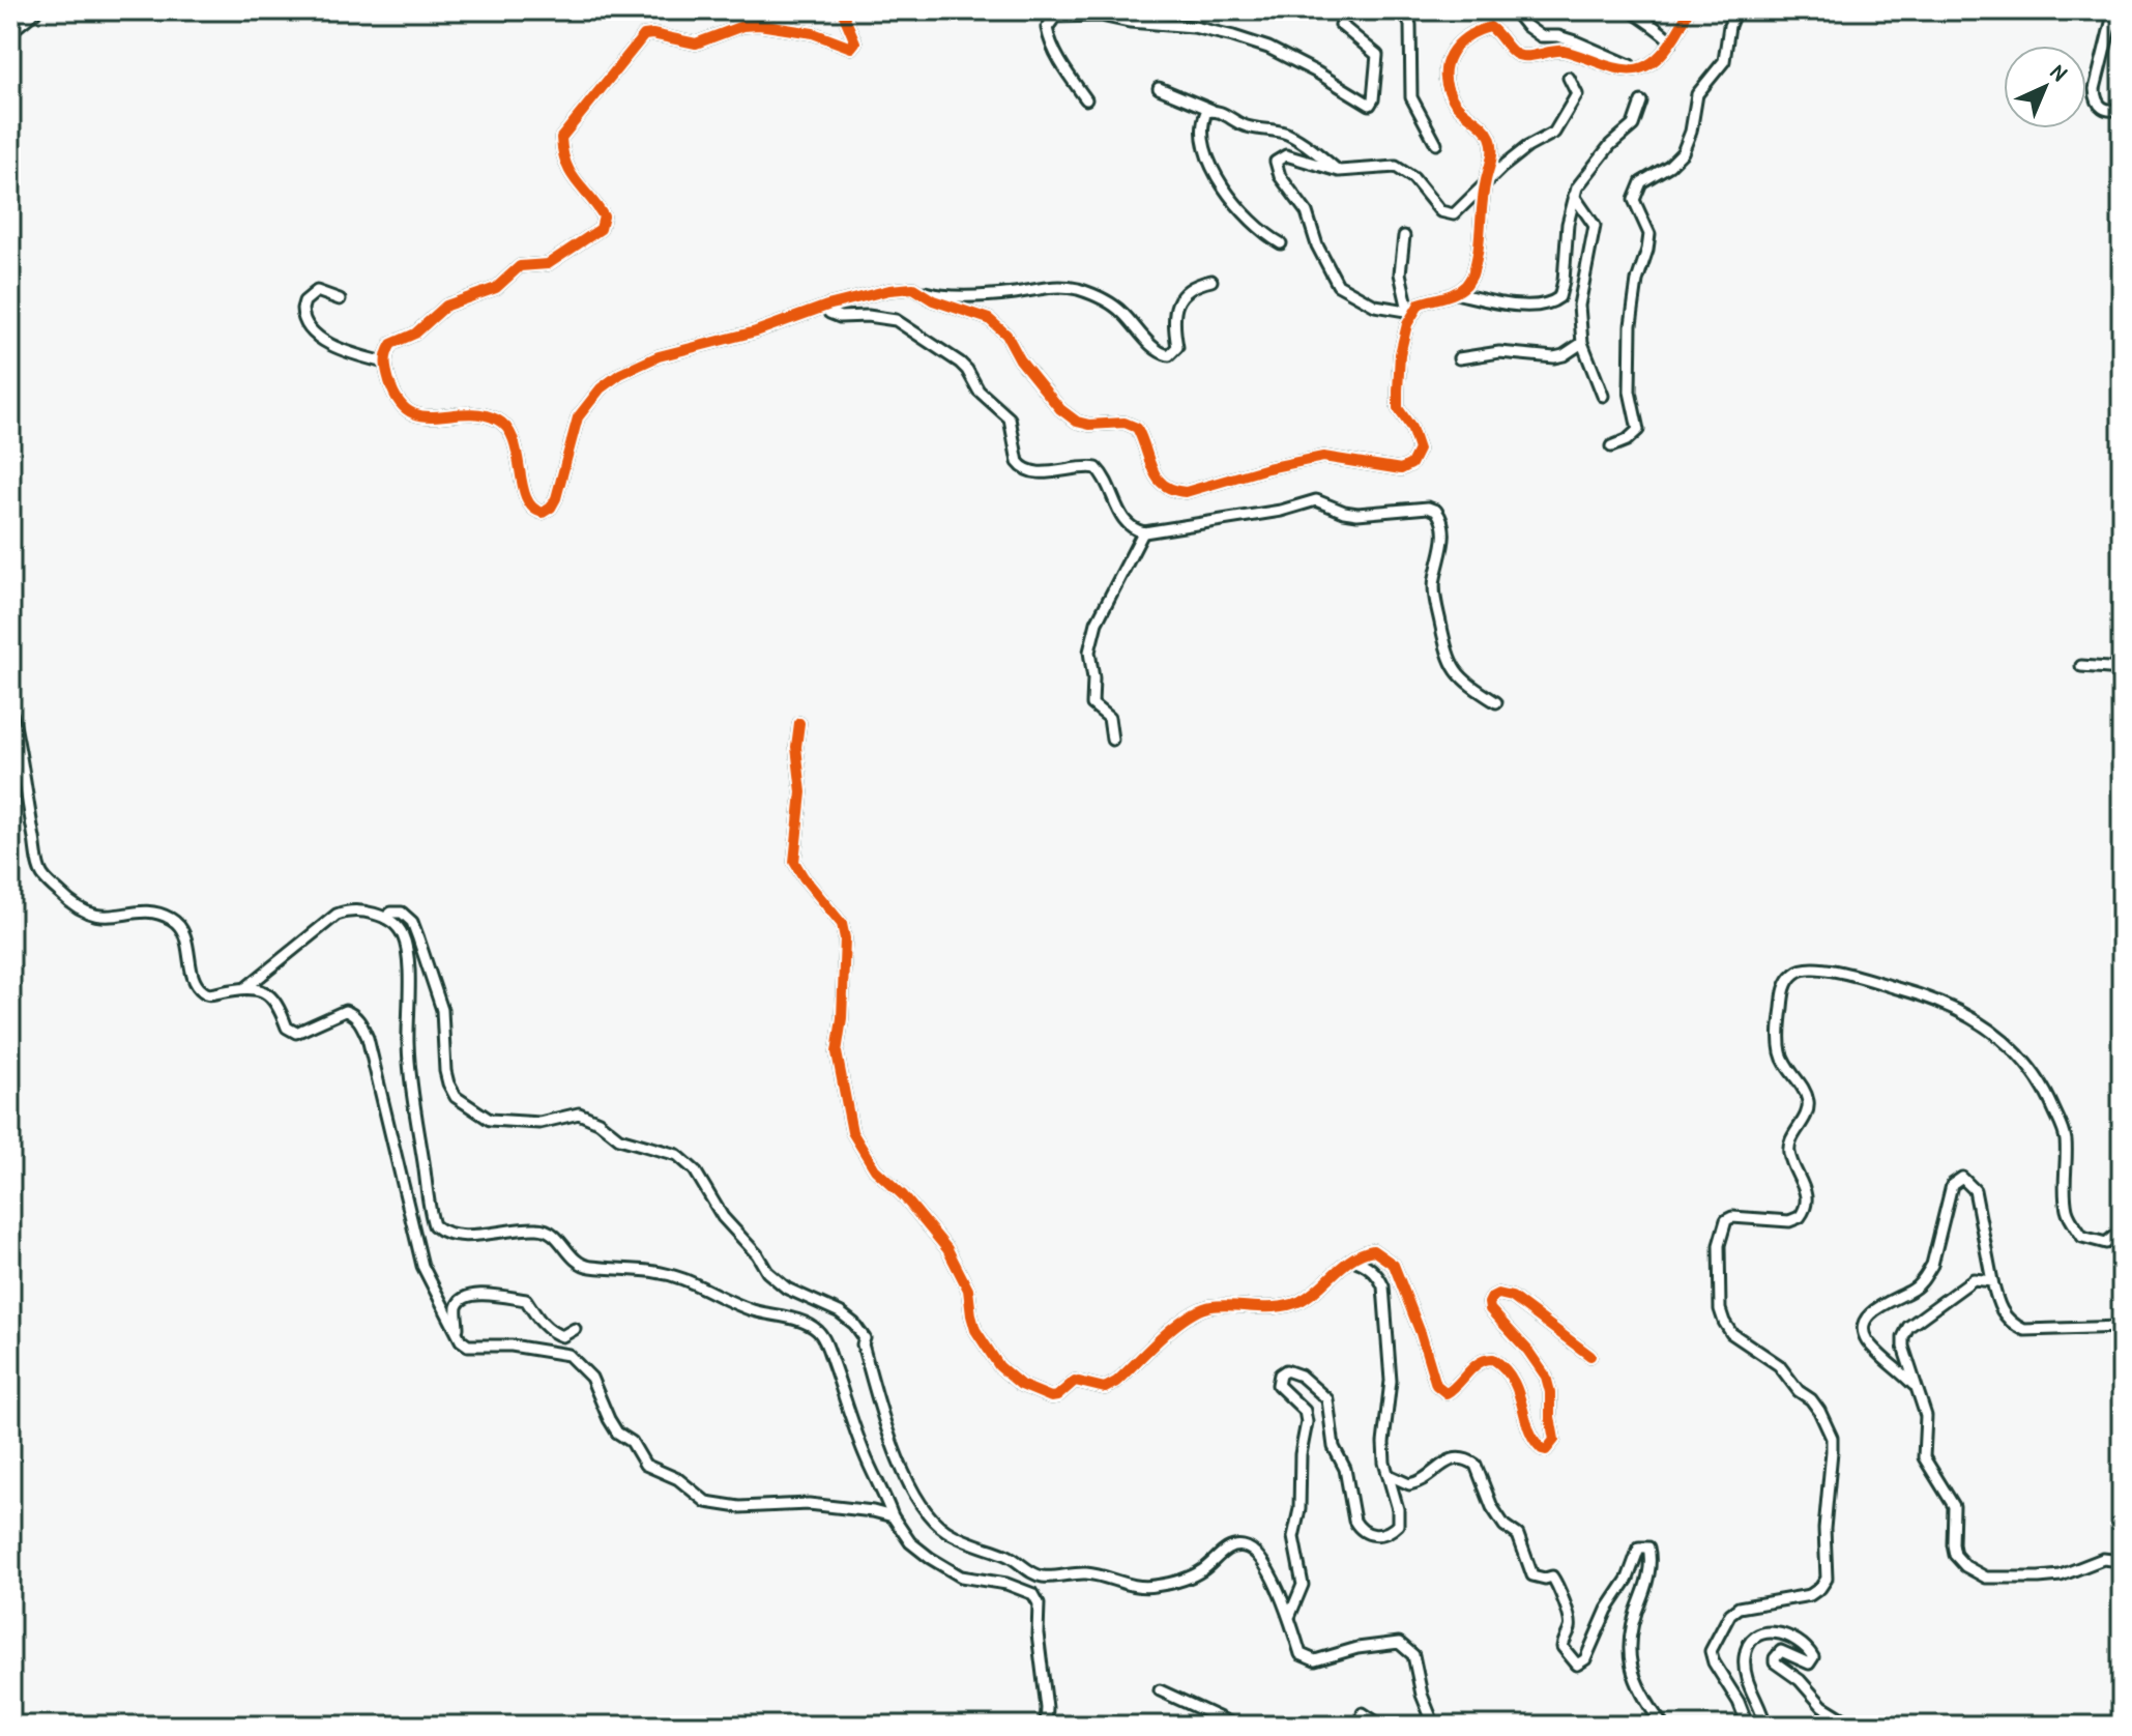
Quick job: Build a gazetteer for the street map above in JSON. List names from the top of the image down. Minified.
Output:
{"north":"top right"}
